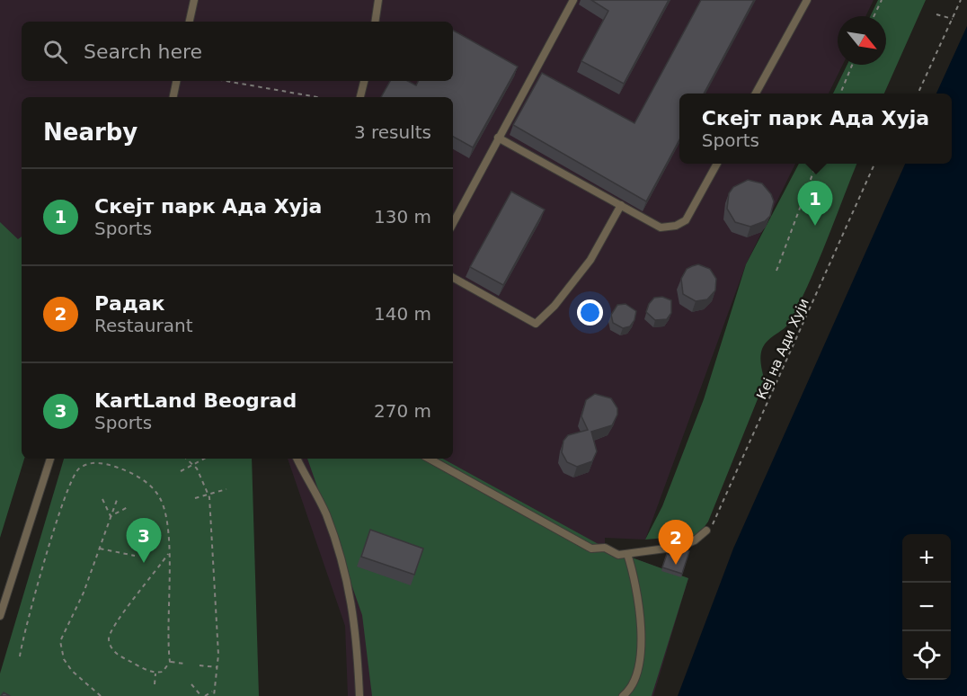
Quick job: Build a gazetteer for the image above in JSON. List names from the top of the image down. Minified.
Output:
{"streets":{"path":["Кеј на Ади Хуји"]},"north":"bottom right","page":{"search":"Search here","popup":["Скејт парк Ада Хуја","Sports"],"heading":["Nearby","3 results"],"list":[{"mark":"1","name":"Скејт парк Ада Хуја","note":"Sports","value":"130 m"},{"mark":"2","name":"Радак","note":"Restaurant","value":"140 m"},{"mark":"3","name":"KartLand Beograd","note":"Sports","value":"270 m"}],"pins":["1","3","2"],"map_buttons":["+","−"]}}
